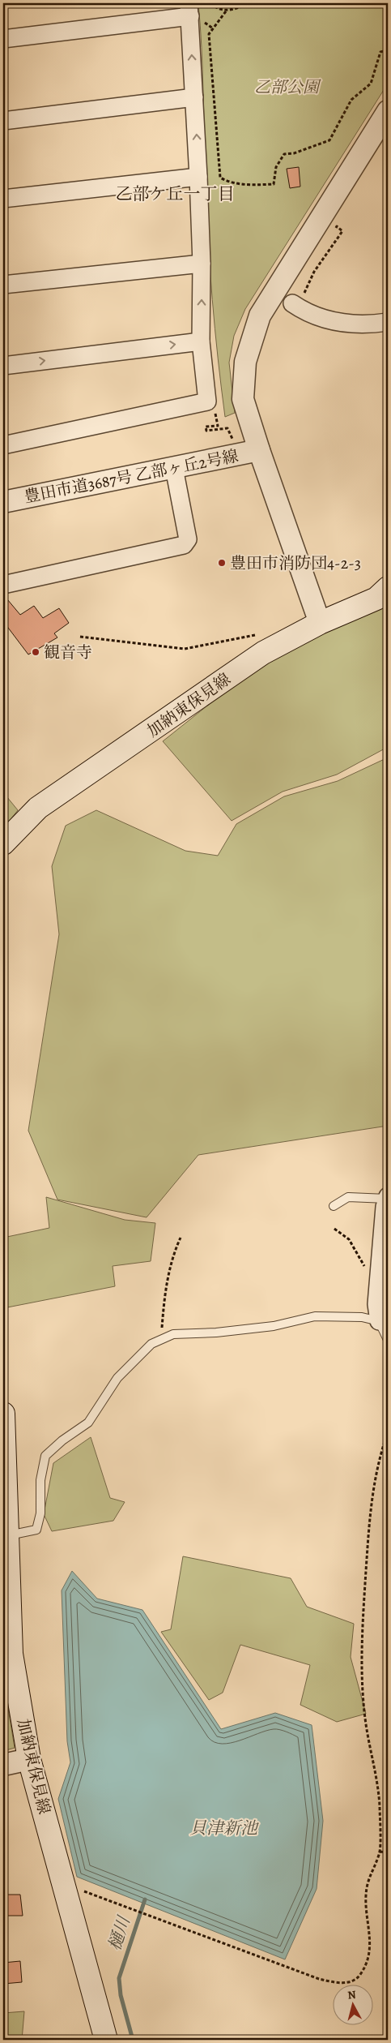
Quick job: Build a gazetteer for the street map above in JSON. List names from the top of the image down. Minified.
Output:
{"streets":{"main road":["加納東保見線"],"street":["豊田市道3687号 乙部ヶ丘2号線"]},"districts":["乙部ケ丘一丁目"],"water":["貝津新池","樋川"],"parks":["乙部公園"],"places":["豊田市消防団4-2-3","観音寺"],"north":"top"}
